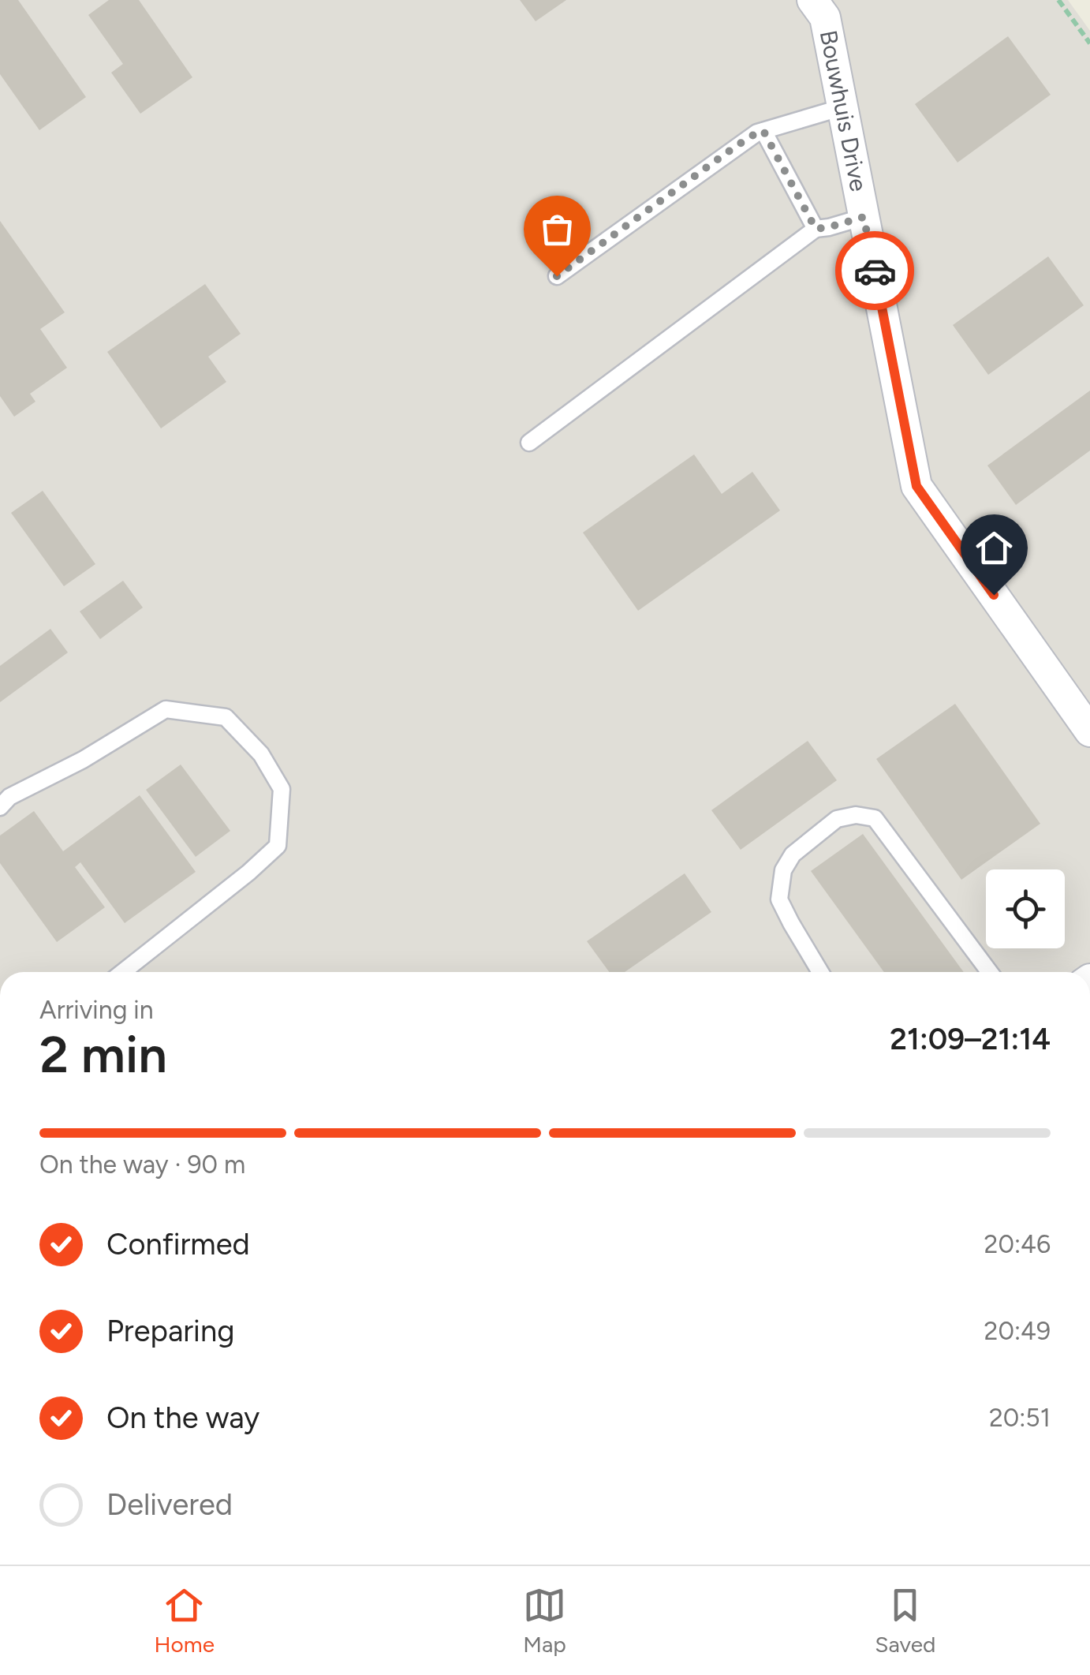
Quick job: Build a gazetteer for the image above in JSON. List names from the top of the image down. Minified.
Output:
{"streets":{"street":["Bouwhuis Drive"]},"page":{"heading":["2 min","Arriving in","21:09–21:14"],"bar":"On the way · 90 m","list":[["Confirmed","20:46"],["Preparing","20:49"],["On the way","20:51"],"Delivered"],"tabs":["Home","Map","Saved"]}}
